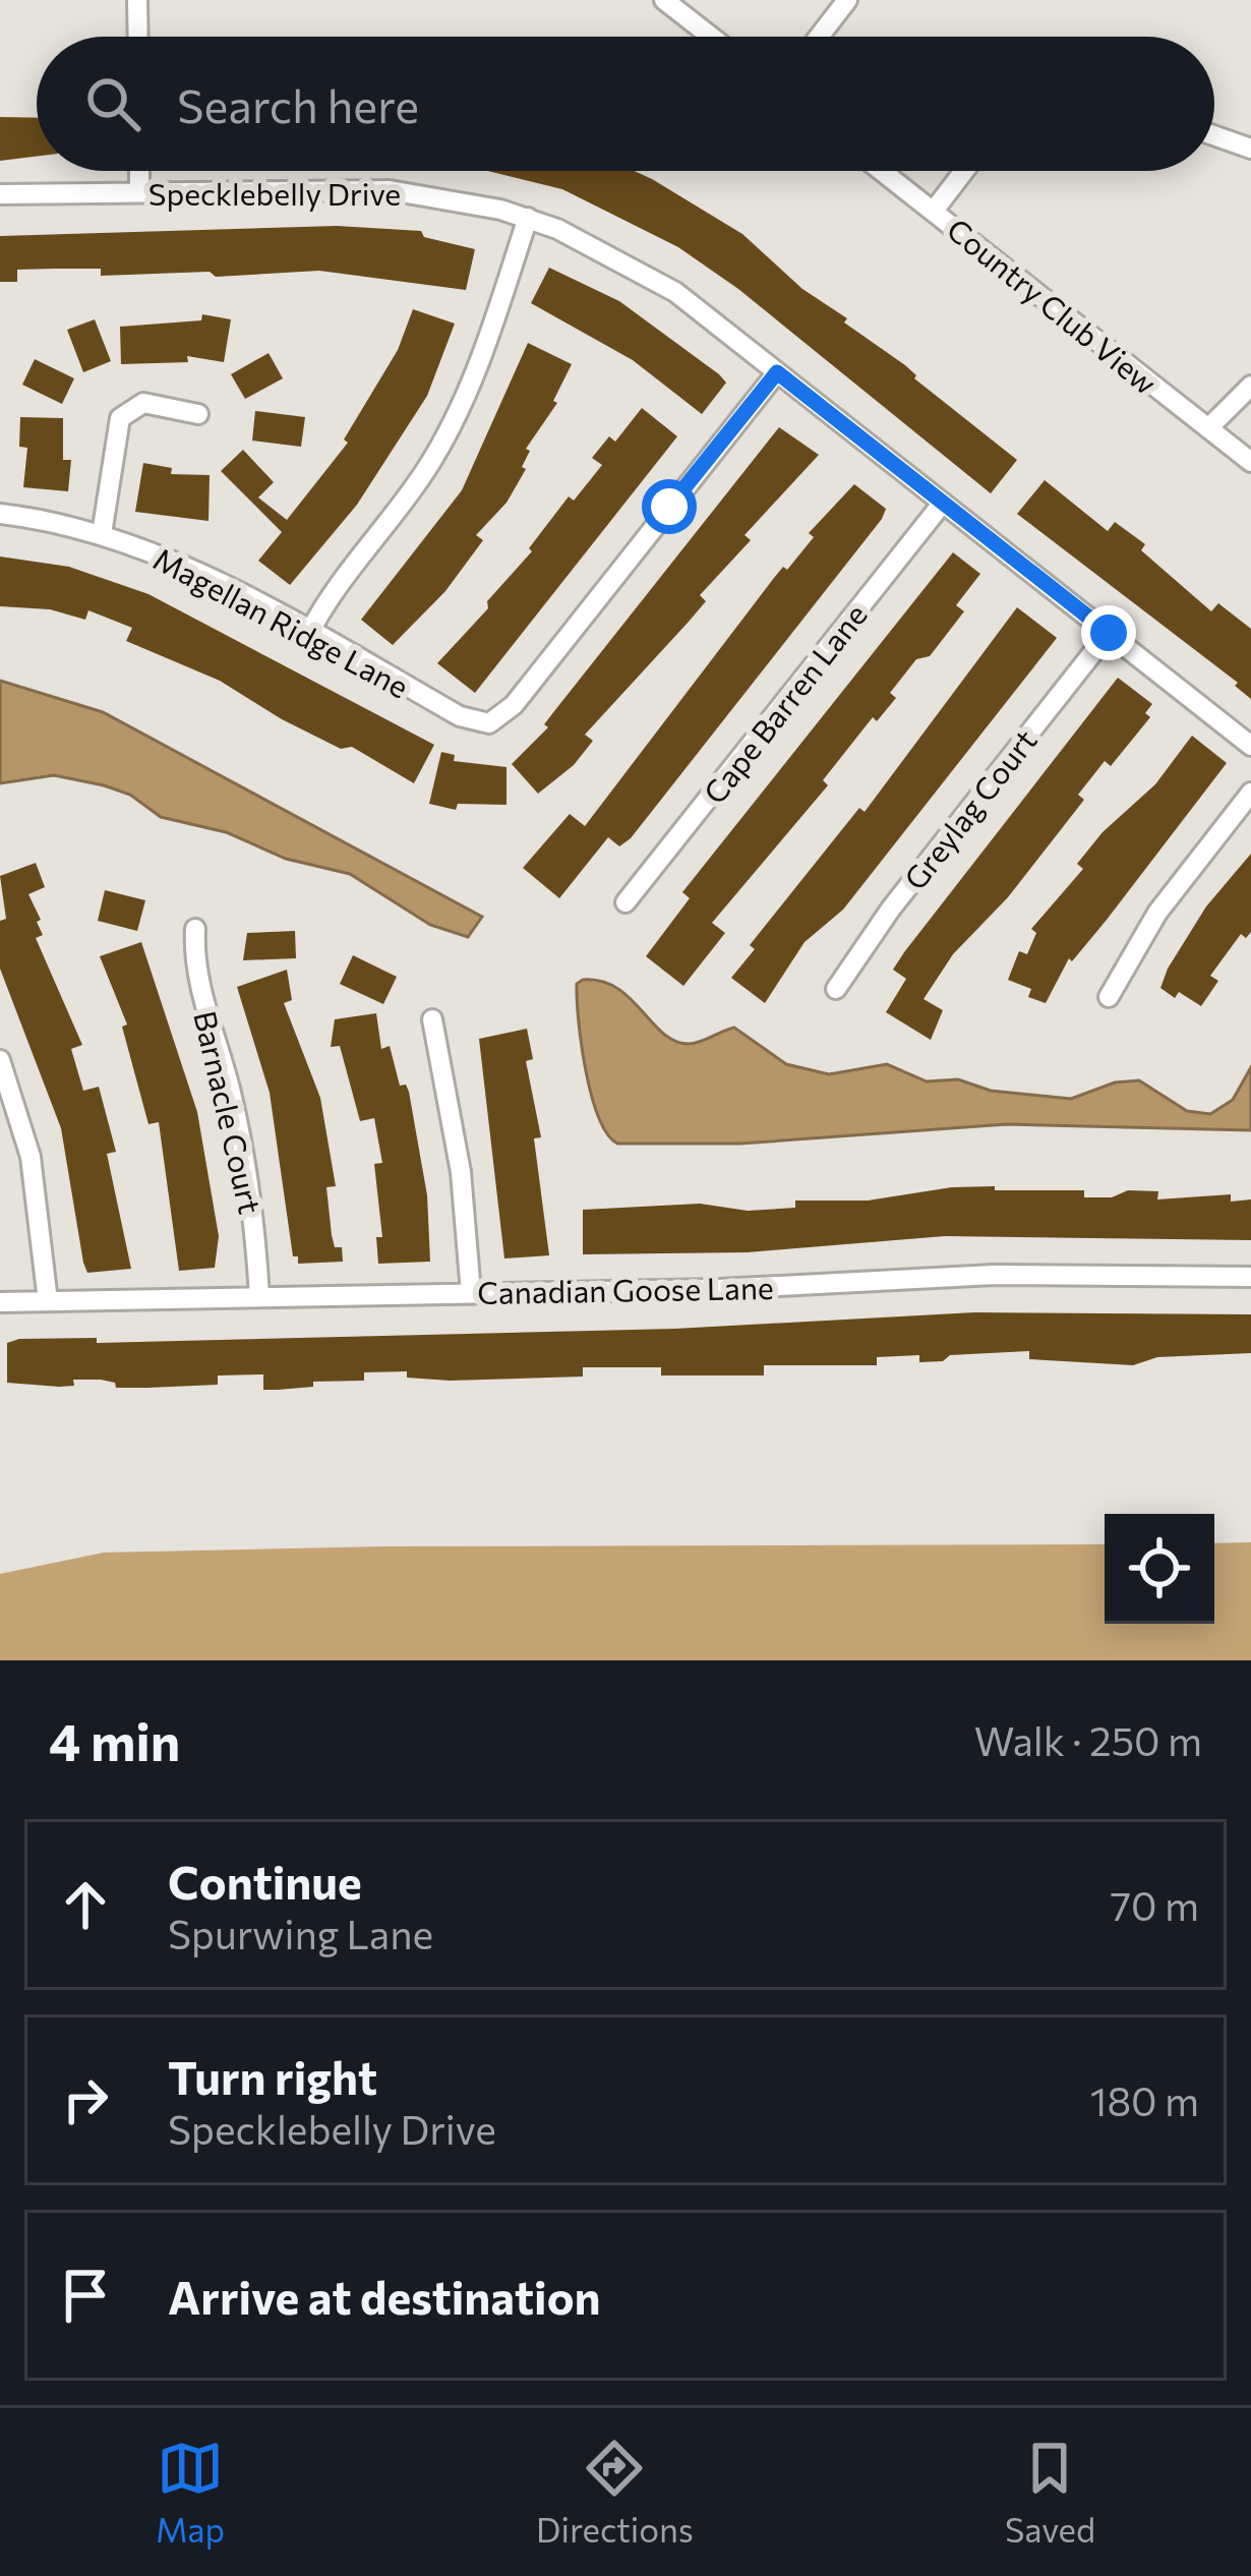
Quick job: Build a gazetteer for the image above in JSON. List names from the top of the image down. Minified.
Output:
{"streets":{"street":["Specklebelly Drive","Country Club View","Magellan Ridge Lane","Cape Barren Lane","Greylag Court","Barnacle Court","Canadian Goose Lane"]},"crossings":[["Specklebelly Drive","Magellan Ridge Lane"],["Specklebelly Drive","Cape Barren Lane"],["Specklebelly Drive","Greylag Court"],["Barnacle Court","Canadian Goose Lane"]],"page":{"search":"Search here","heading":["4 min","Walk · 250 m"],"list":[["Continue","Spurwing Lane","70 m"],["Turn right","Specklebelly Drive","180 m"],"Arrive at destination"],"nav":["Map","Directions","Saved"]}}
